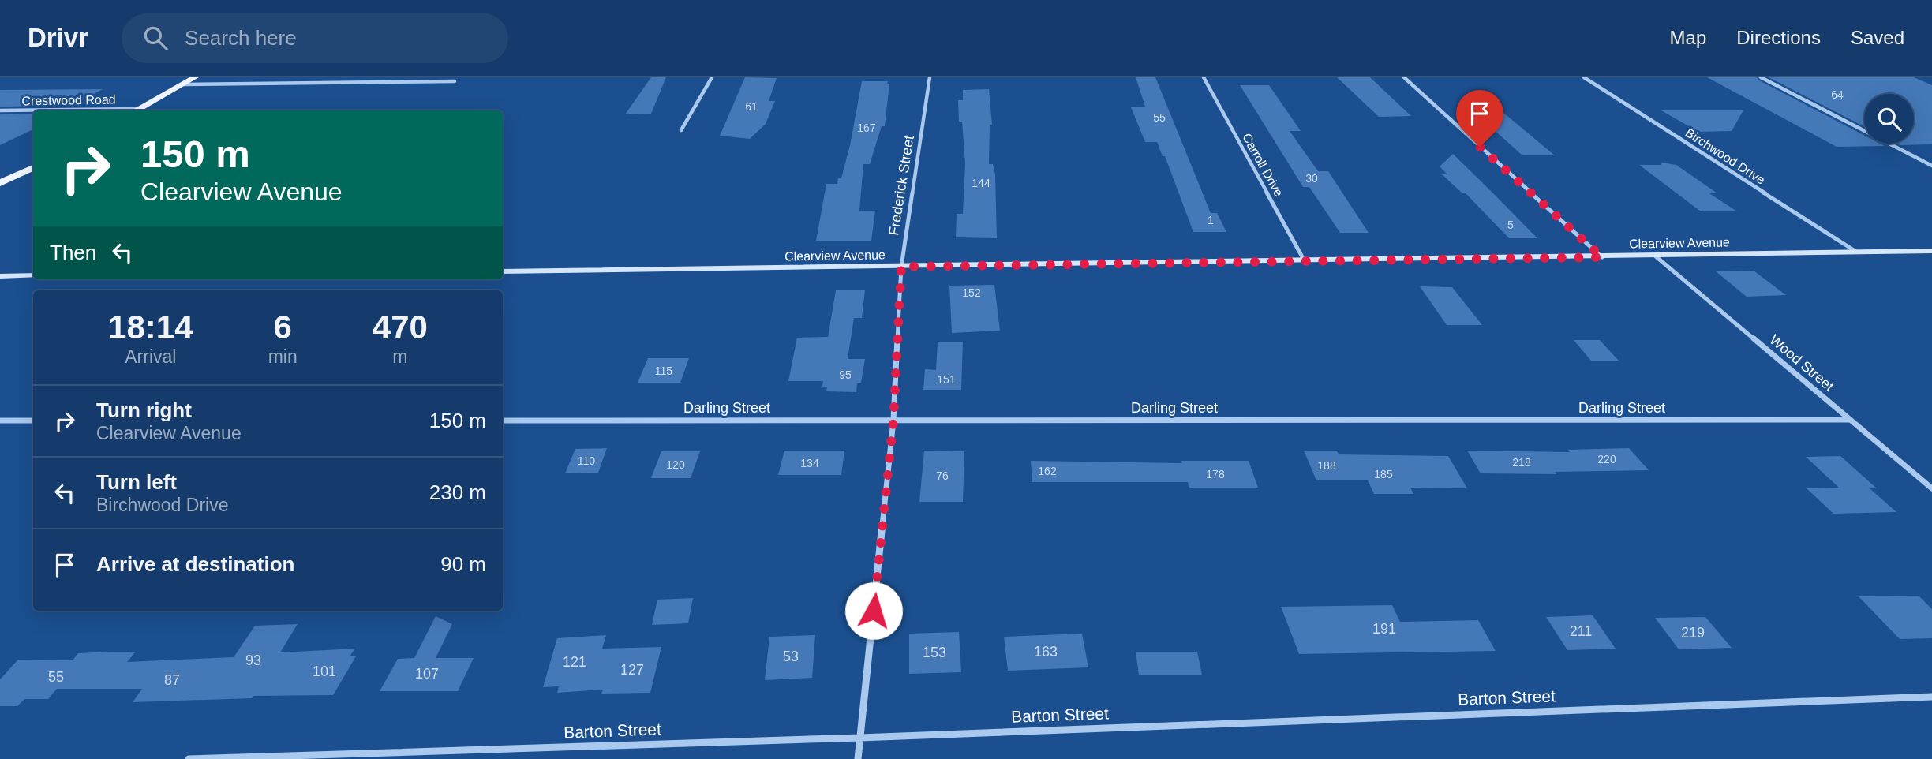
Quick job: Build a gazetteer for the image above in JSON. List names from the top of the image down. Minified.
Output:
{"streets":{"street":["Crestwood Road","Birchwood Drive","Carroll Drive","Frederick Street","Clearview Avenue","Wood Street","Darling Street","Barton Street"]},"crossings":[["Birchwood Drive","Clearview Avenue"],["Carroll Drive","Clearview Avenue"],["Frederick Street","Clearview Avenue"],["Frederick Street","Darling Street"],["Frederick Street","Barton Street"],["Clearview Avenue","Wood Street"],["Wood Street","Darling Street"]],"house_numbers":["64","61","55","167","30","144","1","5","152","115","95","151","220","110","218","134","120","188","162","178","185","76","191","211","219","163","153","53","93","121","127","101","107","55","87"],"page":{"header":"Drivr","search":"Search here","nav":["Map","Directions","Saved"],"turn":["150 m","Clearview Avenue"],"then":"Then","eta":["18:14","Arrival","6","min","470","m"],"list":[{"name":"Turn right","note":"Clearview Avenue","value":"150 m"},{"name":"Turn left","note":"Birchwood Drive","value":"230 m"},{"name":"Arrive at destination","value":"90 m"}]}}
